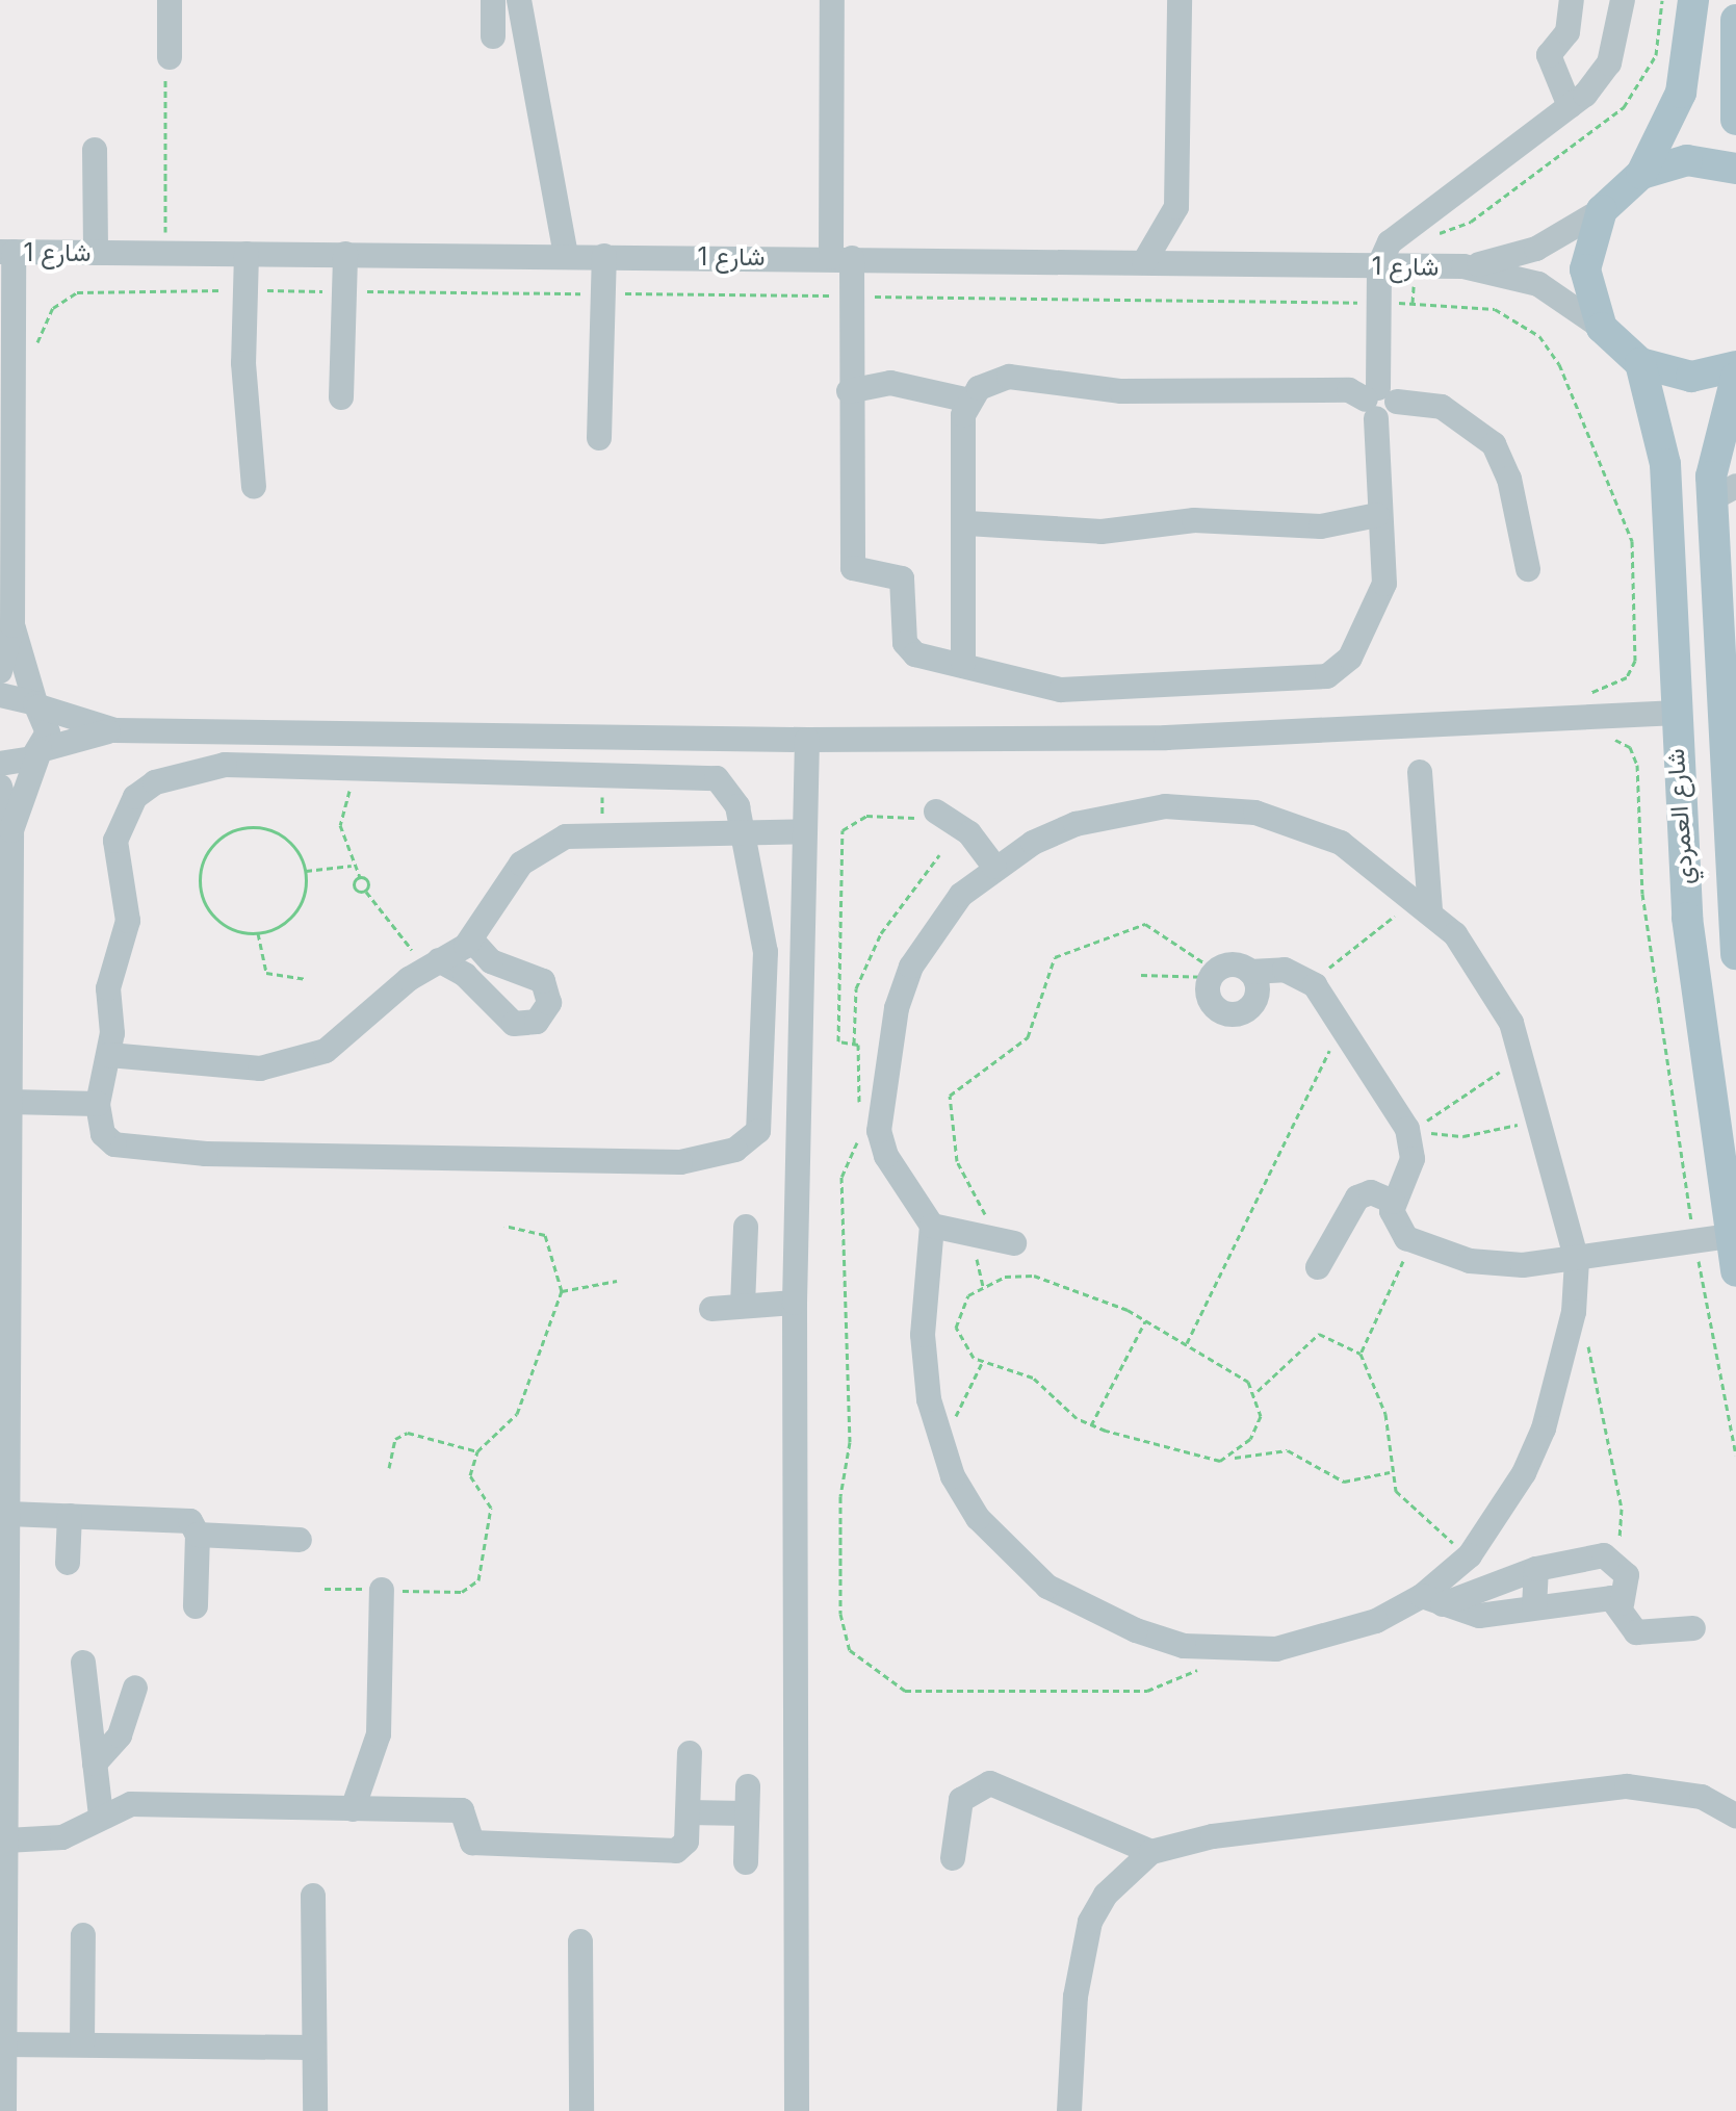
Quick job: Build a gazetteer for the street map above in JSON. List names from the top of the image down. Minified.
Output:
{"streets":{"main road":["شارع العمردي"],"street":["شارع 1"]}}
